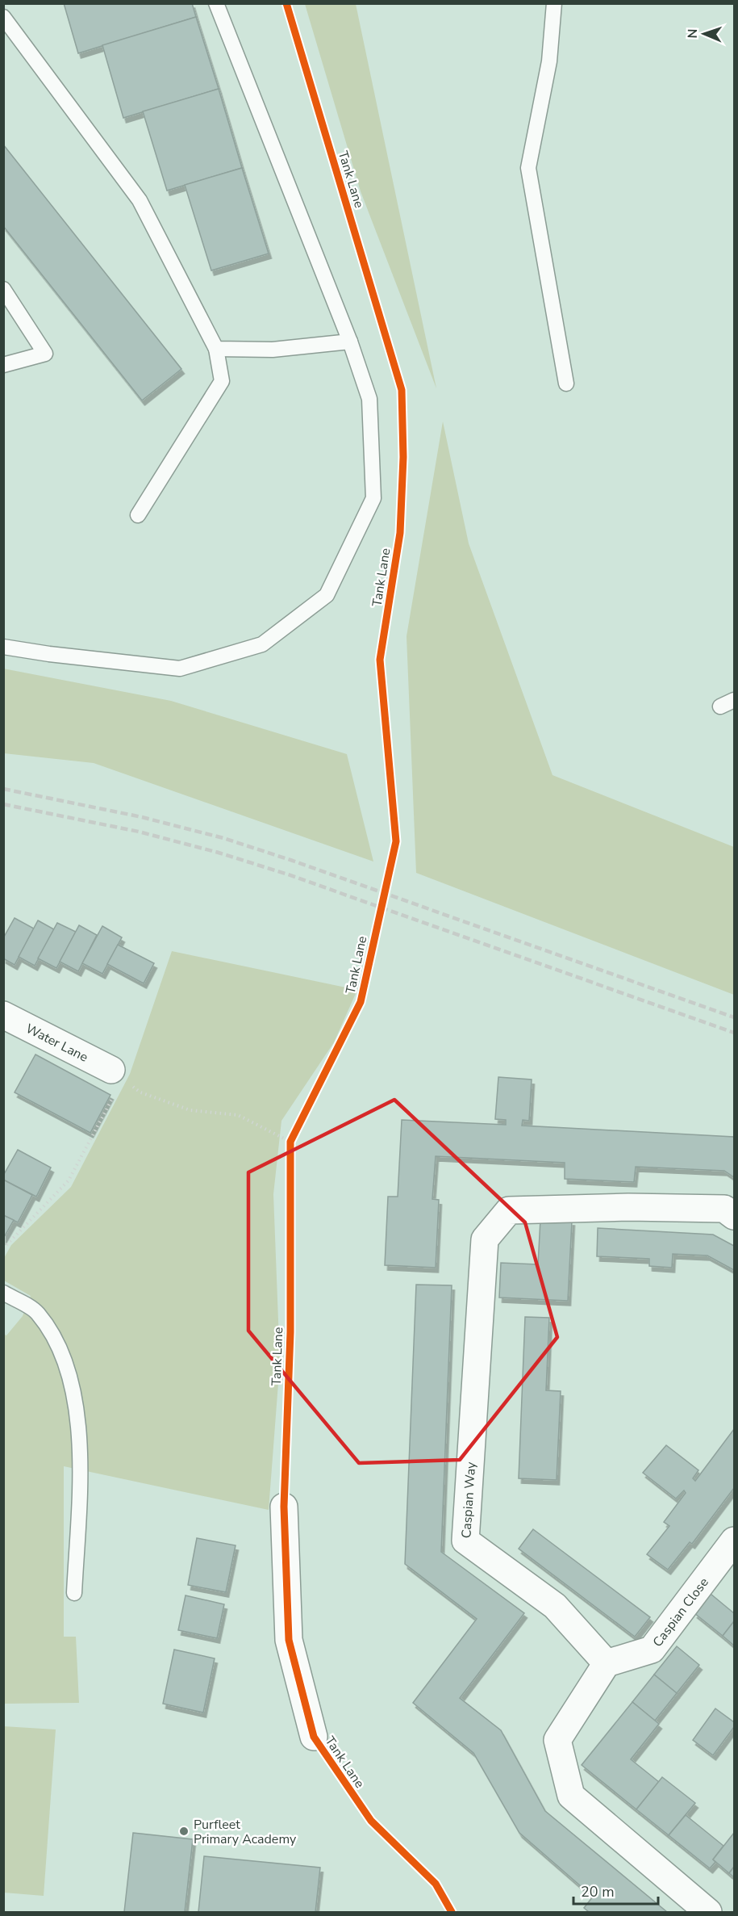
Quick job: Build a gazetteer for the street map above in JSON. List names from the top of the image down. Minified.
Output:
{"streets":{"street":["Tank Lane","Water Lane","Caspian Way","Caspian Close"]},"crossings":[["Caspian Way","Caspian Close"]],"places":["Purfleet Primary Academy"],"scale_bar":"20 m","north":"left"}
